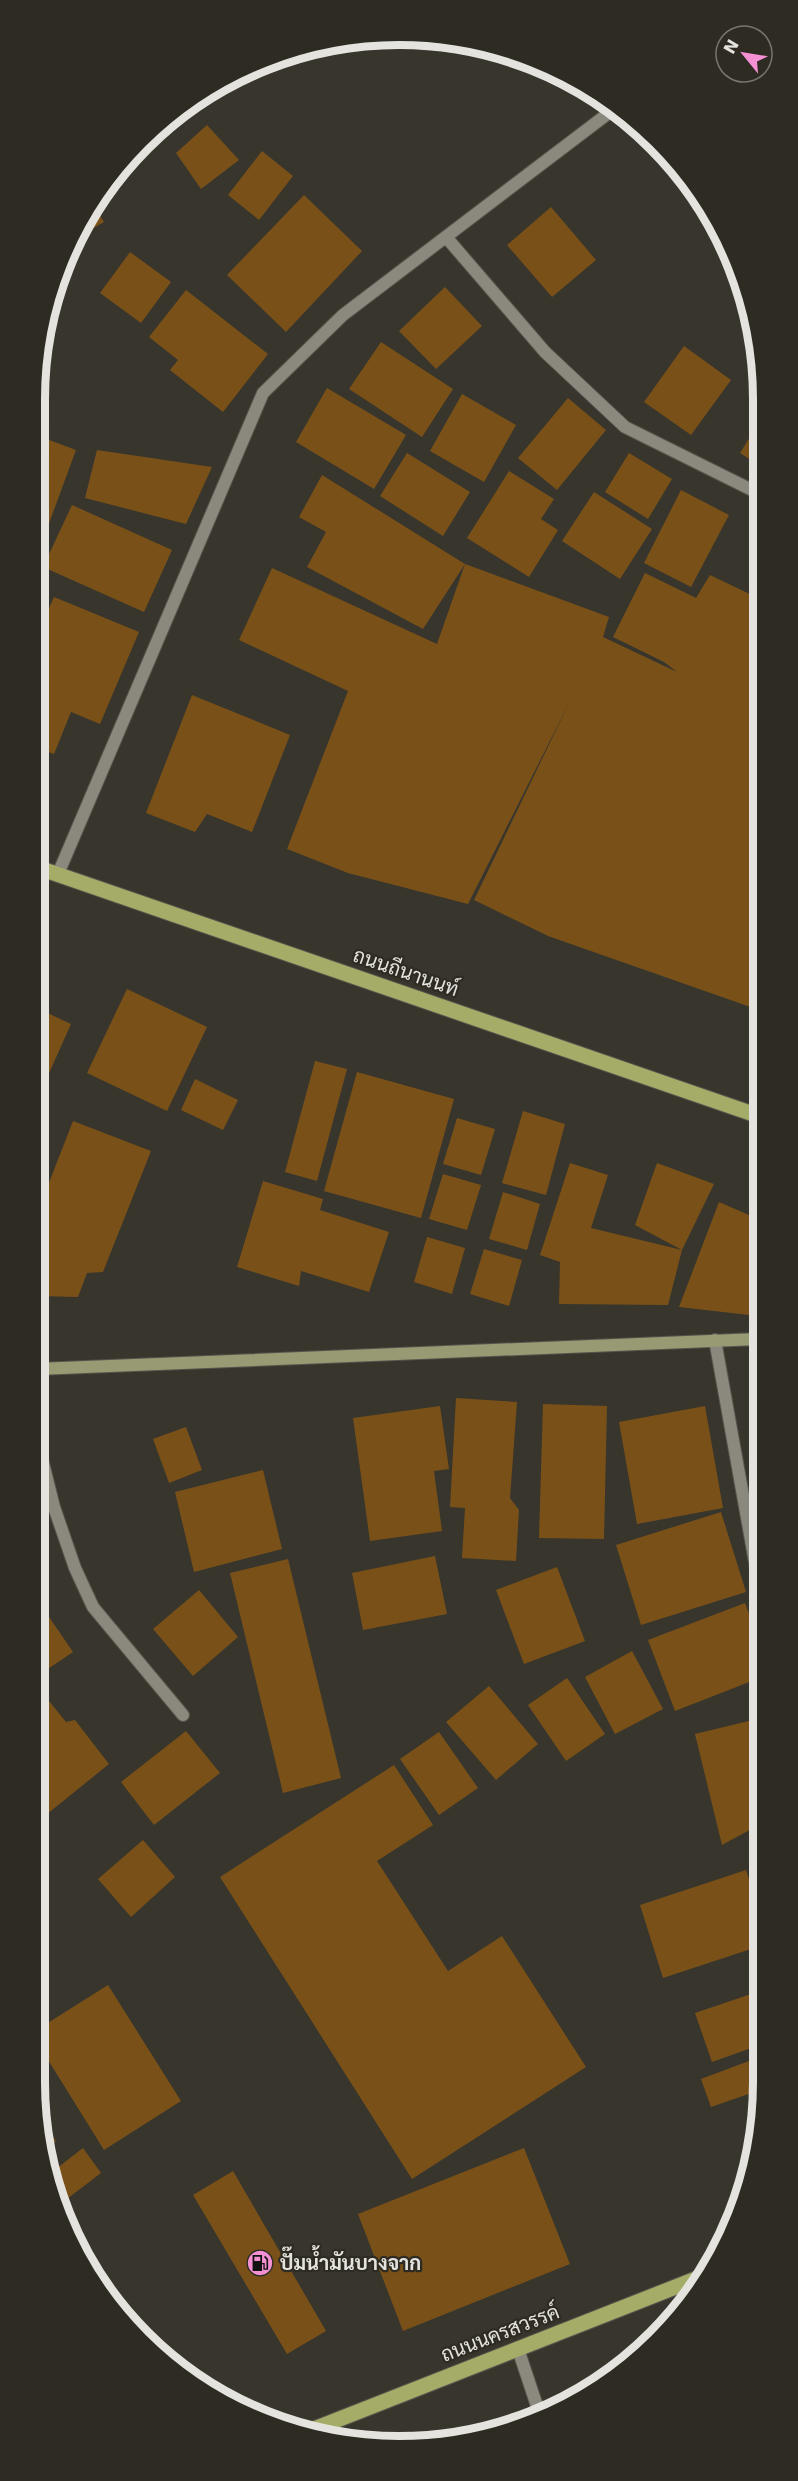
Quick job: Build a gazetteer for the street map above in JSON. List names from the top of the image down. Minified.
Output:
{"streets":{"main road":["ถนนถีนานนท์","ถนนนครสวรรค์"]},"places":{"fuel station":["ปั๊มน้ำมันบางจาก"]},"north":"top left"}
